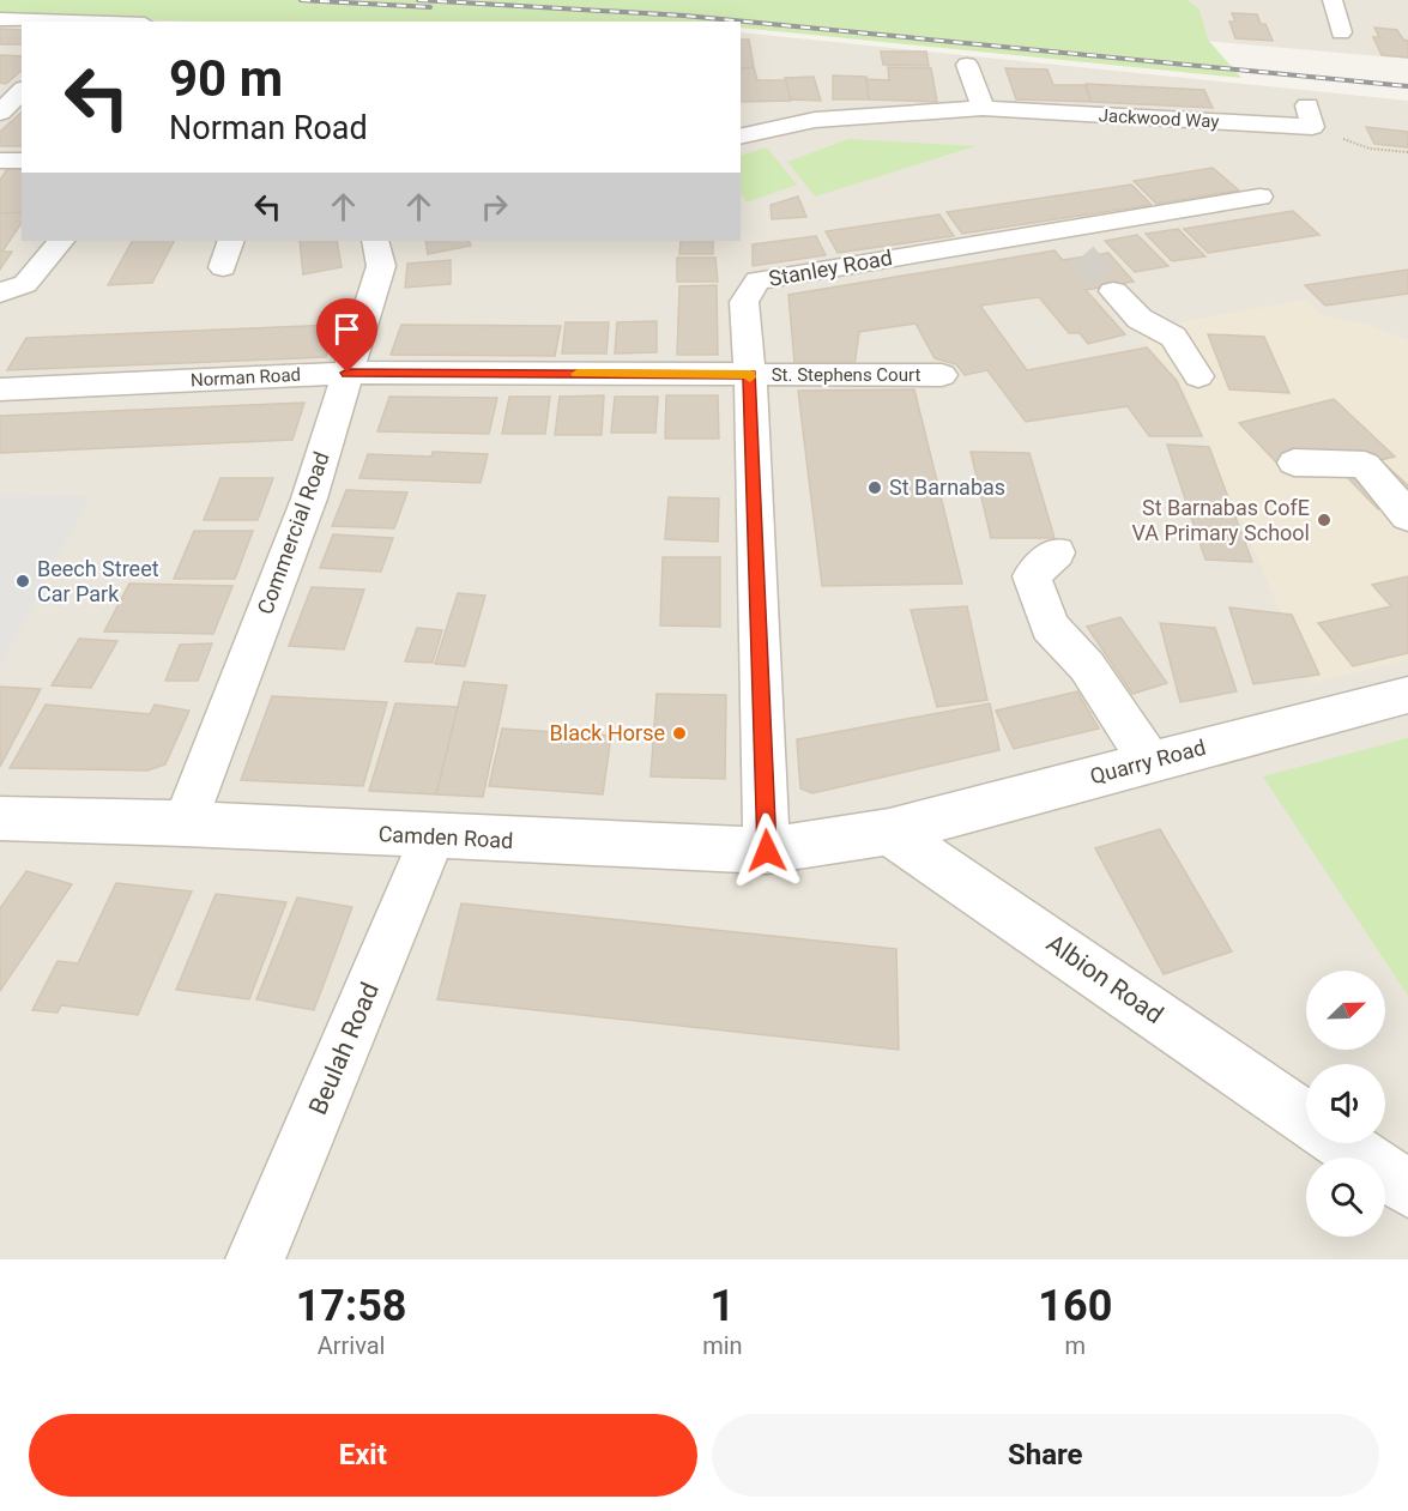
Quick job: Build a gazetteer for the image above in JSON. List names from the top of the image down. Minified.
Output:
{"streets":{"street":["Jackwood Way","Stanley Road","St. Stephens Court","Norman Road","Commercial Road","Quarry Road","Camden Road","Albion Road","Beulah Road"]},"crossings":[["Stanley Road","St. Stephens Court"],["Stanley Road","Norman Road"],["Stanley Road","Camden Road"],["St. Stephens Court","Norman Road"],["Norman Road","Commercial Road"],["Commercial Road","Camden Road"],["Quarry Road","Camden Road"],["Quarry Road","Albion Road"],["Camden Road","Albion Road"],["Camden Road","Beulah Road"]],"places":["St Barnabas","St Barnabas CofE VA Primary School","Beech Street Car Park","Black Horse"],"north":"top right","page":{"turn":["90 m","Norman Road"],"eta":["17:58","Arrival","1","min","160","m"],"buttons":["Exit","Share"]}}
